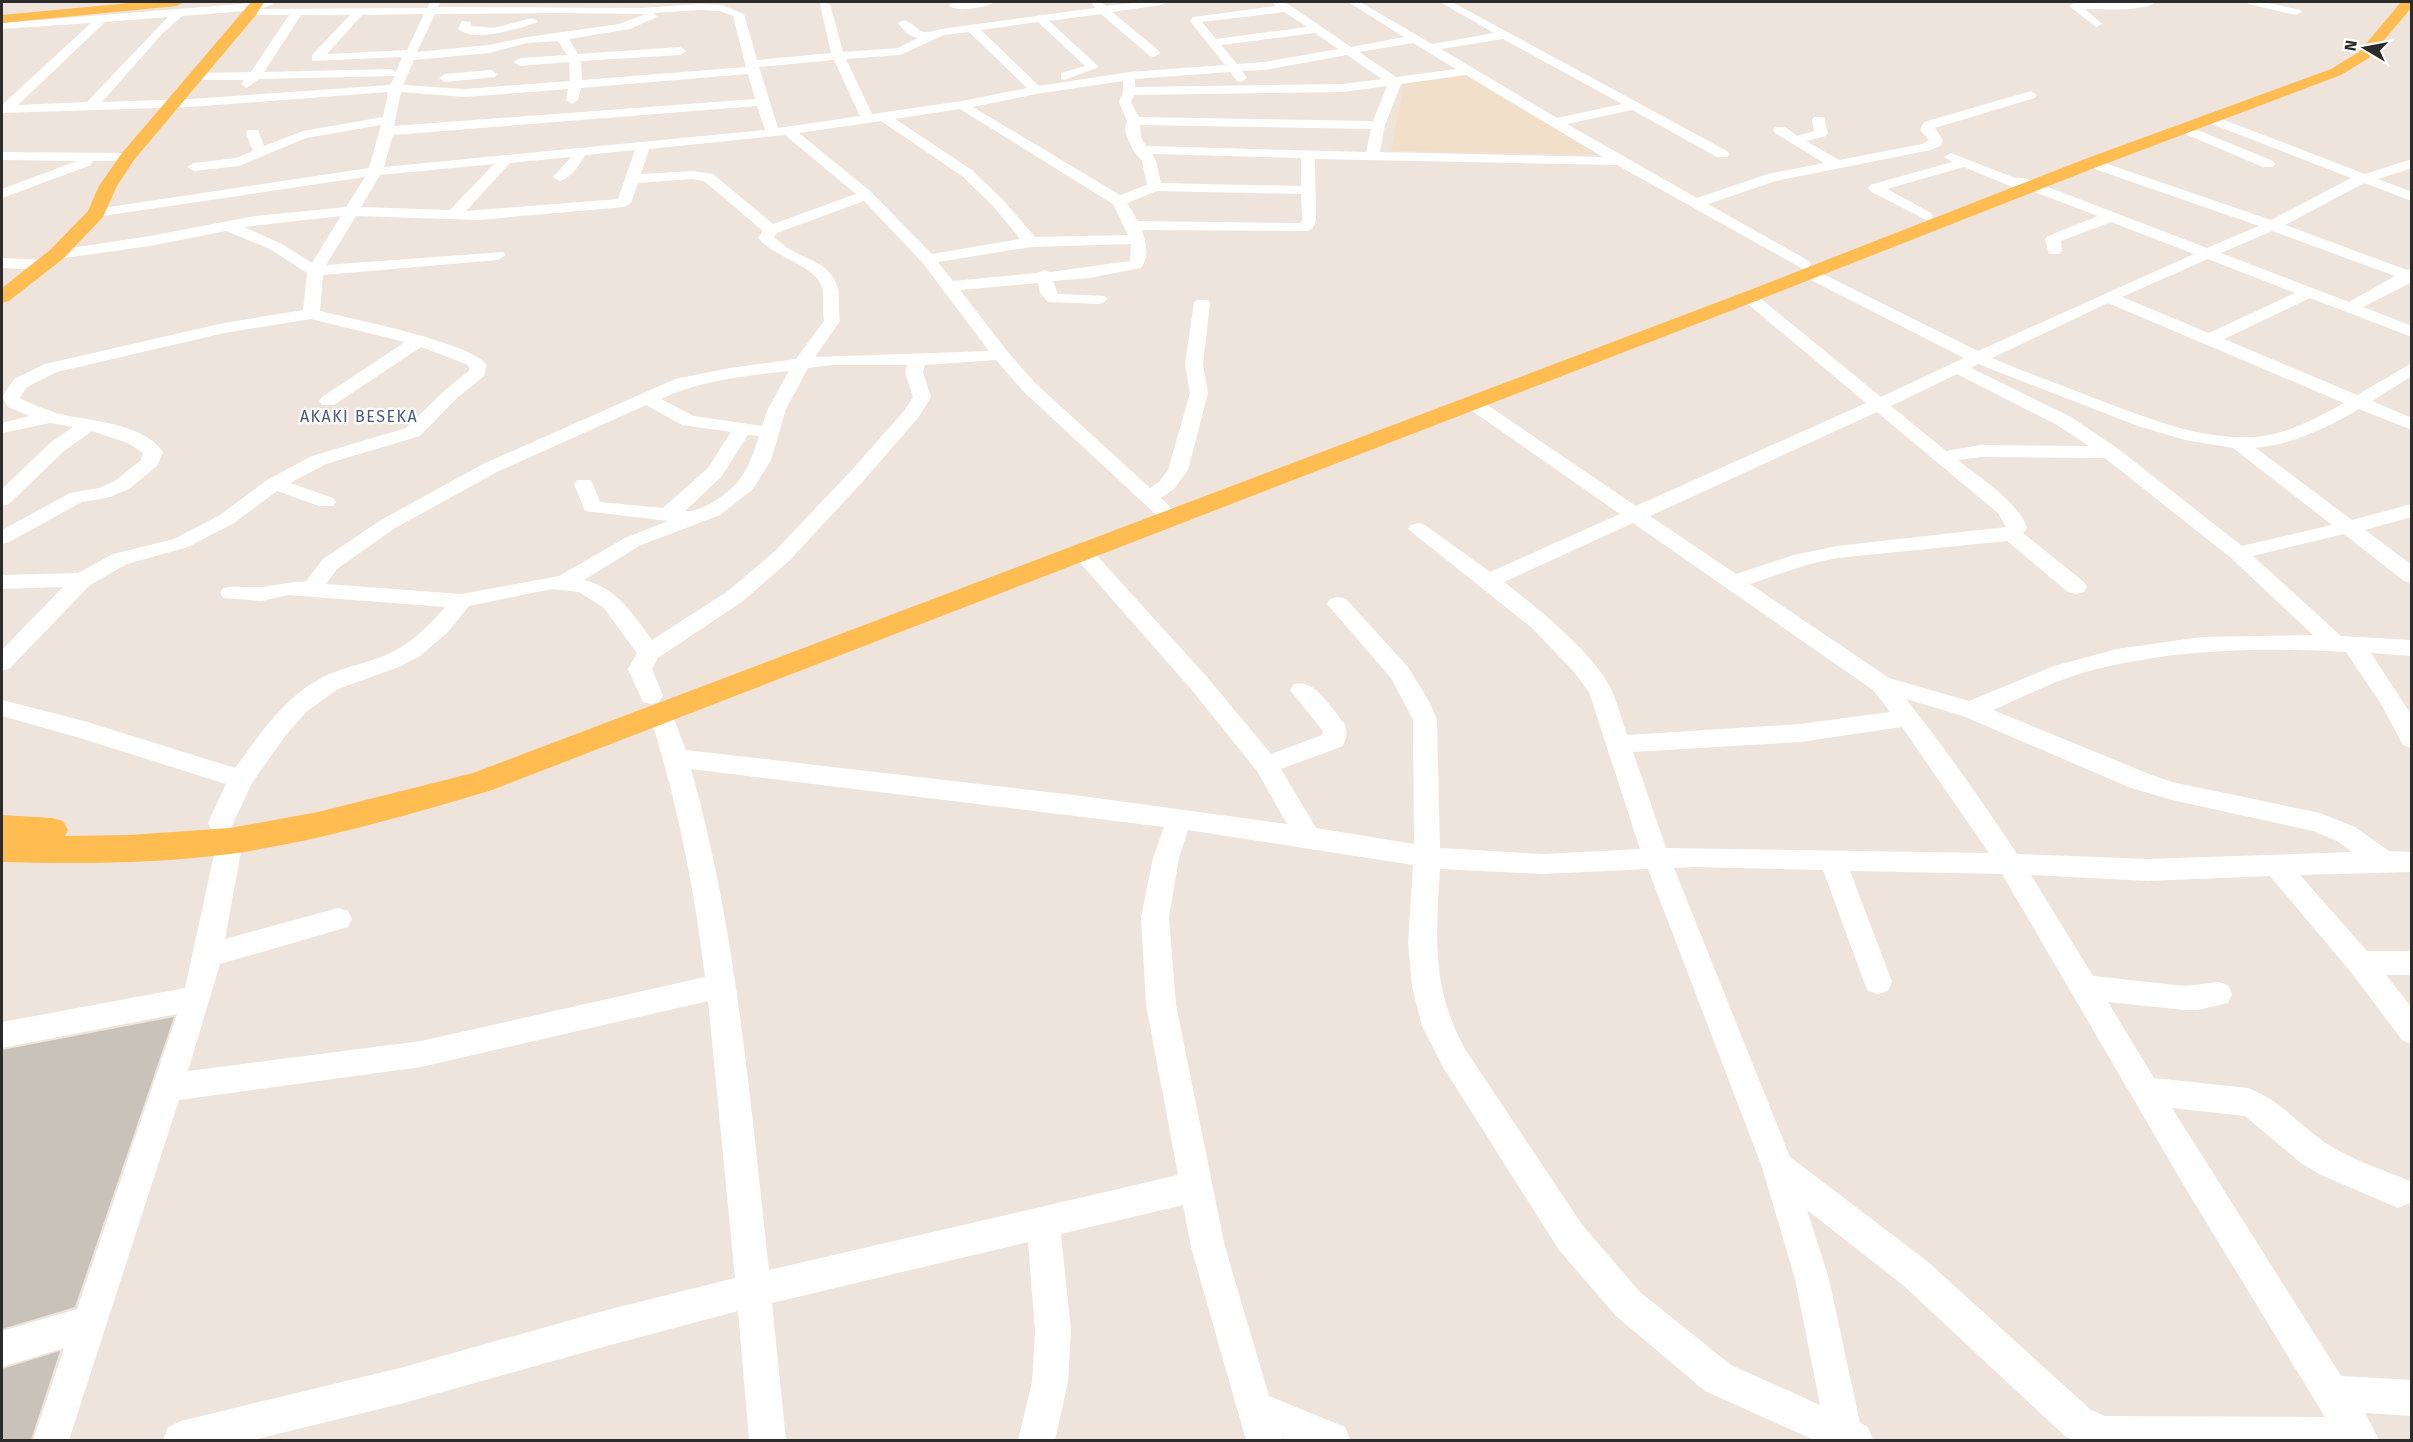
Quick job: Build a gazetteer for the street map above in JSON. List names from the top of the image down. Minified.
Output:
{"districts":["AKAKI BESEKA"],"north":"left"}
